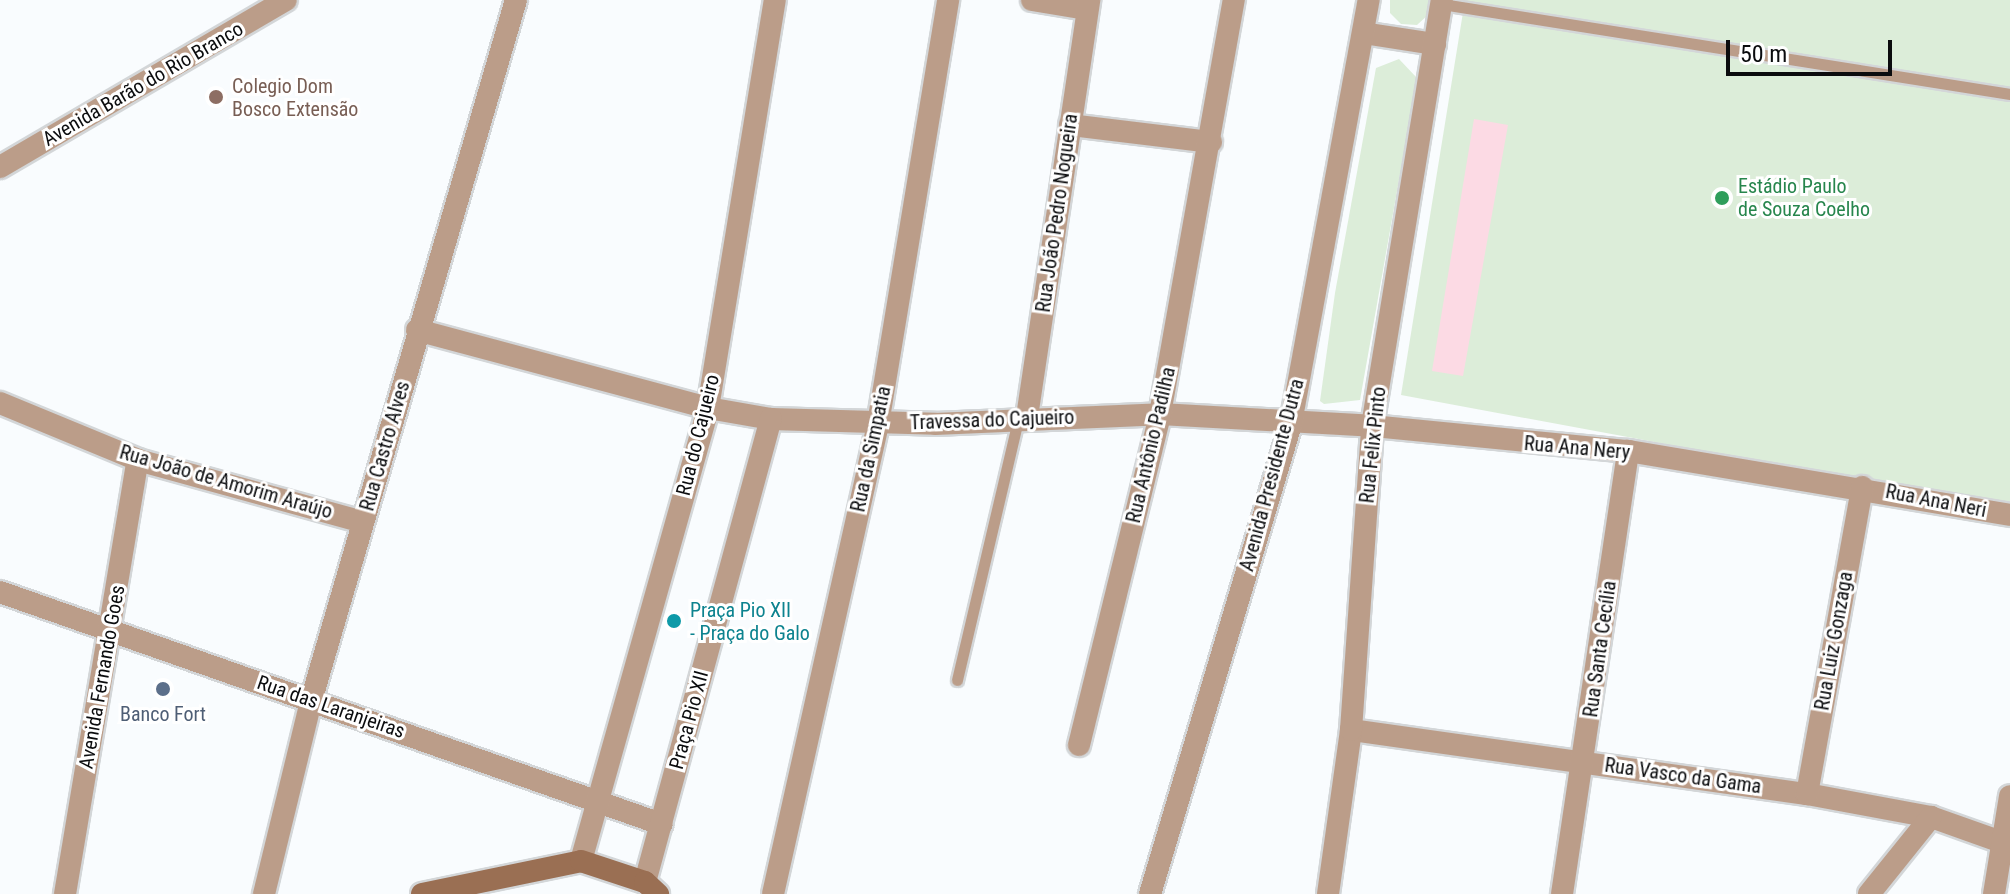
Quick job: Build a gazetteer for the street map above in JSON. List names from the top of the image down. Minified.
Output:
{"streets":{"street":["Avenida Barão do Rio Branco","Rua João Pedro Nogueira","Travessa do Cajueiro","Rua do Cajueiro","Rua Antônio Padilha","Rua Felix Pinto","Rua Castro Alves","Rua Ana Nery","Rua da Simpatia","Avenida Presidente Dutra","Rua João de Amorim Araújo","Rua Ana Neri","Rua Luiz Gonzaga","Rua Santa Cecília","Avenida Fernando Goes","Rua das Laranjeiras","Praça Pio XII","Rua Vasco da Gama"]},"crossings":[["Rua João Pedro Nogueira","Travessa do Cajueiro"],["Travessa do Cajueiro","Rua do Cajueiro"],["Travessa do Cajueiro","Rua Antônio Padilha"],["Travessa do Cajueiro","Rua Castro Alves"],["Travessa do Cajueiro","Rua Ana Nery"],["Travessa do Cajueiro","Rua da Simpatia"],["Travessa do Cajueiro","Avenida Presidente Dutra"],["Travessa do Cajueiro","Praça Pio XII"],["Rua do Cajueiro","Rua das Laranjeiras"],["Rua Felix Pinto","Rua Ana Nery"],["Rua Felix Pinto","Rua Vasco da Gama"],["Rua Castro Alves","Rua João de Amorim Araújo"],["Rua Castro Alves","Rua das Laranjeiras"],["Rua Ana Nery","Avenida Presidente Dutra"],["Rua Ana Nery","Rua Ana Neri"],["Rua Ana Nery","Rua Luiz Gonzaga"],["Rua Ana Nery","Rua Santa Cecília"],["Rua João de Amorim Araújo","Avenida Fernando Goes"],["Rua Ana Neri","Rua Luiz Gonzaga"],["Rua Luiz Gonzaga","Rua Vasco da Gama"],["Rua Santa Cecília","Rua Vasco da Gama"],["Avenida Fernando Goes","Rua das Laranjeiras"],["Rua das Laranjeiras","Praça Pio XII"]],"places":["Colegio Dom Bosco Extensão","Estádio Paulo de Souza Coelho","Praça Pio XII - Praça do Galo","Banco Fort"],"scale_bar":"50 m"}
